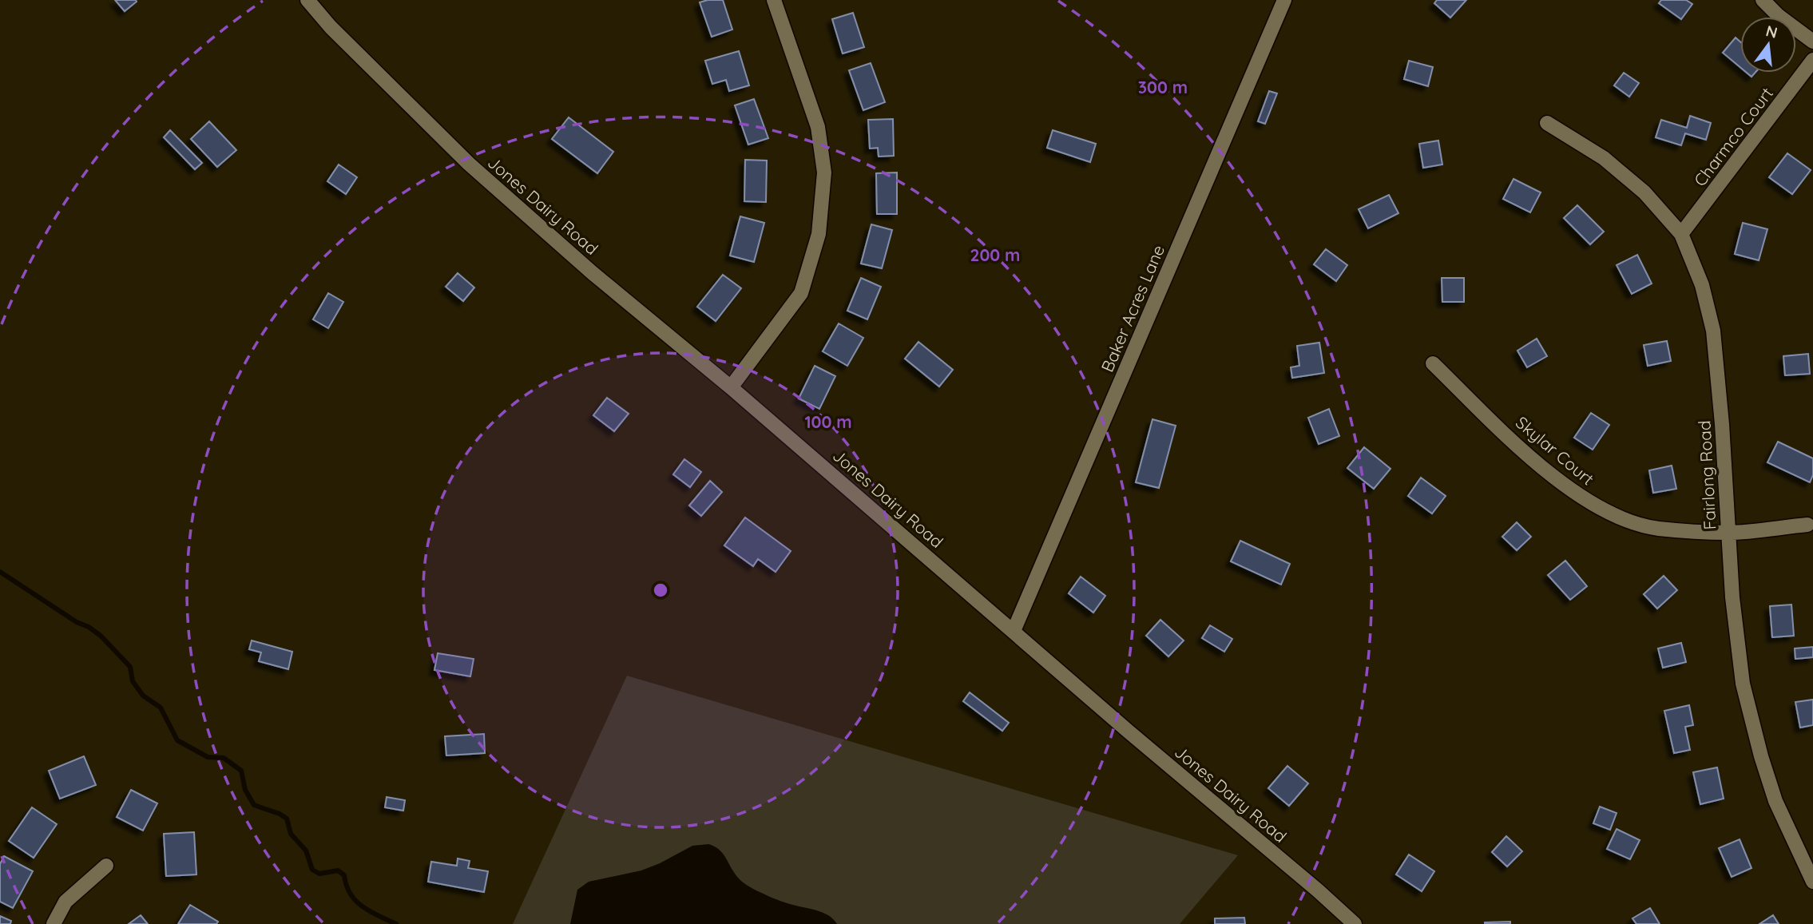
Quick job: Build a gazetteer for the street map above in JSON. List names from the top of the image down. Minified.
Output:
{"streets":{"street":["Charmco Court","Jones Dairy Road","Baker Acres Lane","Skylar Court","Fairlong Road"]},"crossings":[["Charmco Court","Fairlong Road"],["Jones Dairy Road","Baker Acres Lane"],["Skylar Court","Fairlong Road"]],"north":"top","rings":["300 m","200 m","100 m"]}
